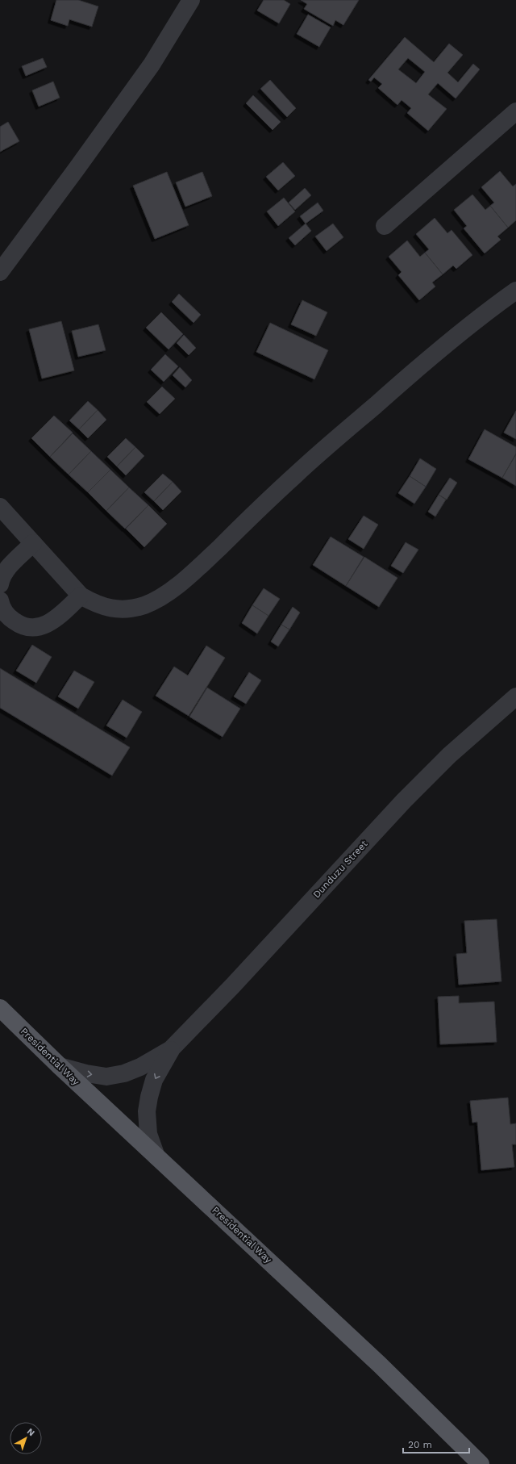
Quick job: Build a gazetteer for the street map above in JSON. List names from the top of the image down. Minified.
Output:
{"streets":{"main road":["Presidential Way"],"street":["Dunduzu Street"]},"crossings":[["Dunduzu Street","Presidential Way"]],"scale_bar":"20 m","north":"top right"}
